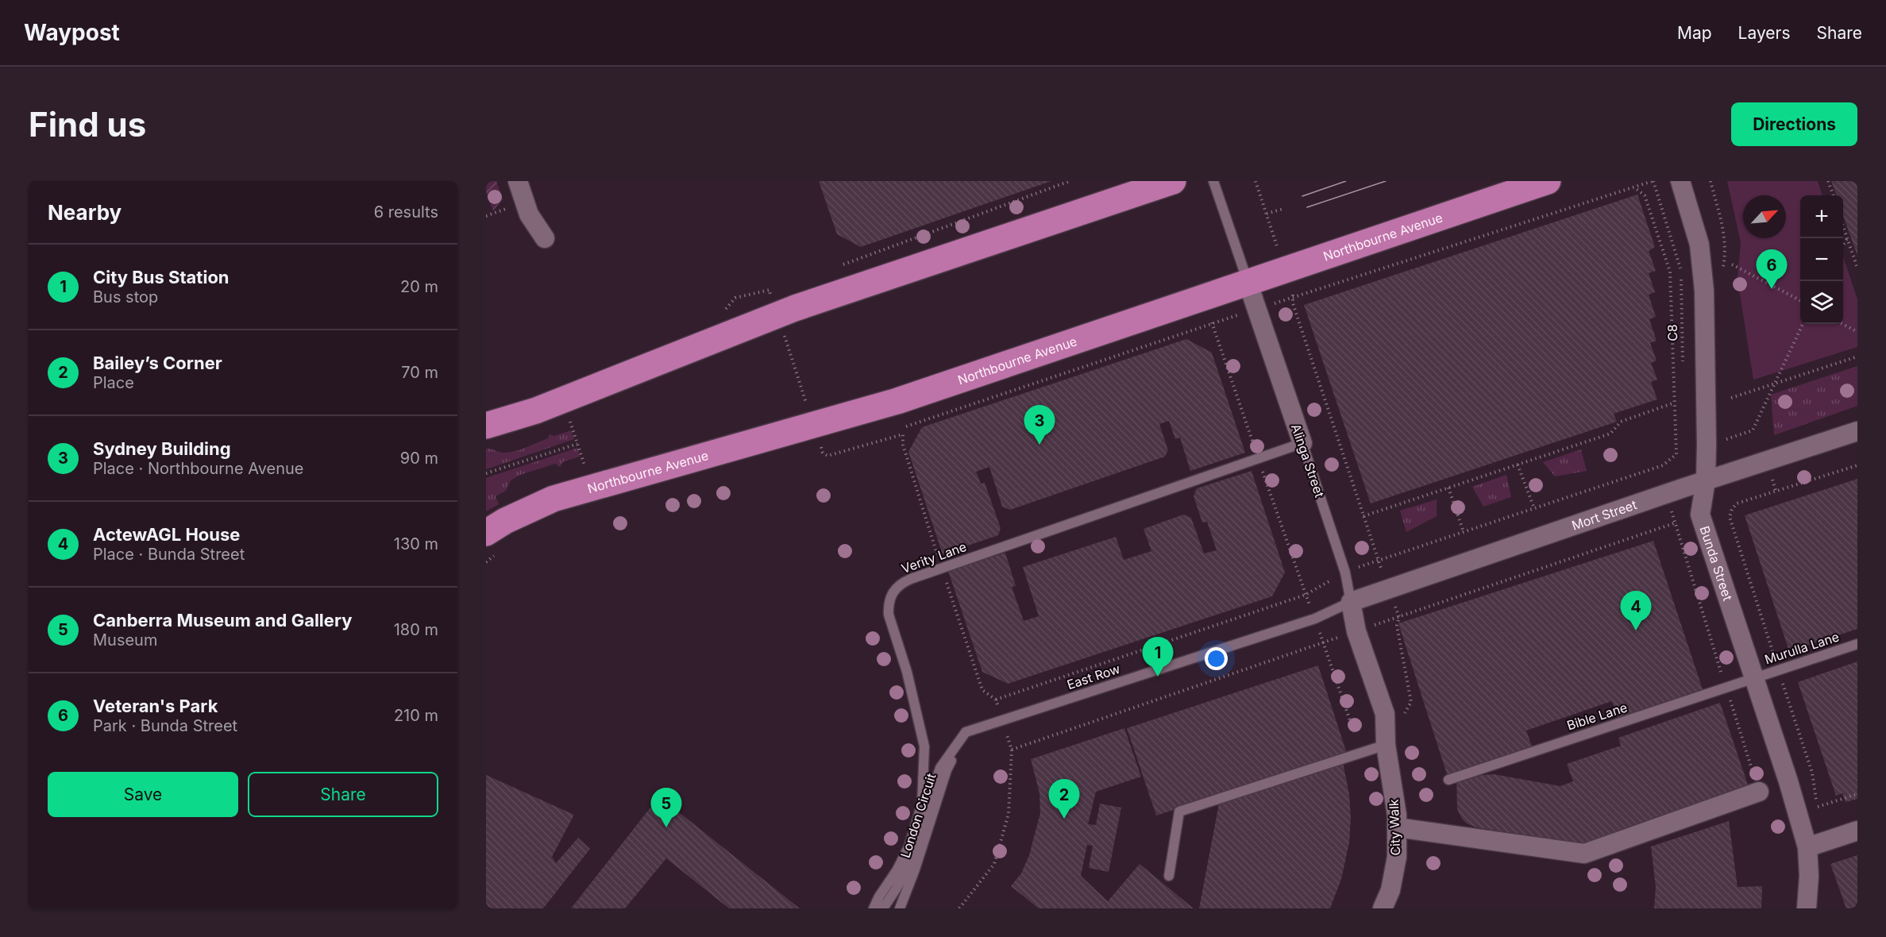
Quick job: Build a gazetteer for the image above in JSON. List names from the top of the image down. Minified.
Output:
{"streets":{"highway":["Northbourne Avenue"],"street":["Alinga Street","Mort Street","Bunda Street","City Walk"],"lane":["Verity Lane","Murulla Lane","East Row","Bible Lane","London Circuit"],"path":["C8"]},"crossings":[["Northbourne Avenue","Alinga Street"],["Alinga Street","Mort Street"],["Alinga Street","Verity Lane"],["Alinga Street","East Row"],["Alinga Street","City Walk"],["Mort Street","Bunda Street"],["Mort Street","East Row"],["Bunda Street","Murulla Lane"],["Bunda Street","Bible Lane"],["Murulla Lane","Bible Lane"],["East Row","London Circuit"]],"north":"top right","page":{"header":"Waypost","nav":["Map","Layers","Share"],"buttons":["Directions",["Save","Share"]],"title":"Find us","heading":["Nearby","6 results"],"map_buttons":["+","−"],"list":[{"mark":"1","name":"City Bus Station","note":"Bus stop","value":"20 m"},{"mark":"2","name":"Bailey’s Corner","note":"Place","value":"70 m"},{"mark":"3","name":"Sydney Building","note":"Place · Northbourne Avenue","value":"90 m"},{"mark":"4","name":"ActewAGL House","note":"Place · Bunda Street","value":"130 m"},{"mark":"5","name":"Canberra Museum and Gallery","note":"Museum","value":"180 m"},{"mark":"6","name":"Veteran's Park","note":"Park · Bunda Street","value":"210 m"}],"pins":["6","3","4","1","2","5"]}}
